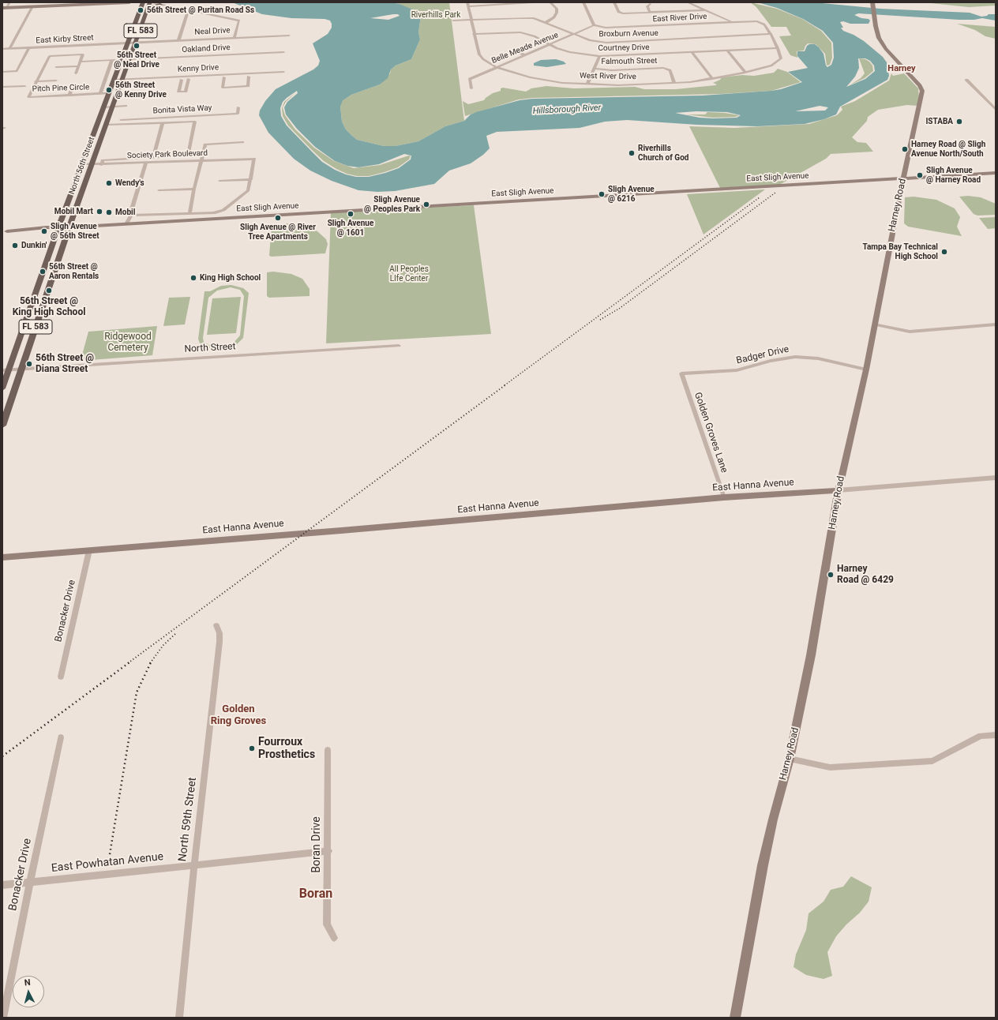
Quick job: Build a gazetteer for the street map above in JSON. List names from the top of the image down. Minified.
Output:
{"streets":{"main road":["FL 583","North 56th Street"],"street":["East River Drive","Neal Drive","Broxburn Avenue","East Kirby Street","Belle Meade Avenue","Courtney Drive","Oakland Drive","Falmouth Street","Kenny Drive","West River Drive","Pitch Pine Circle","Bonita Vista Way","Society Park Boulevard","East Sligh Avenue","Harney Road","North Street","Badger Drive","Golden Groves Lane","East Hanna Avenue","Bonacker Drive","North 59th Street","Boran Drive","East Powhatan Avenue"]},"crossings":[["East River Drive","Broxburn Avenue"],["East River Drive","Belle Meade Avenue"],["East River Drive","Courtney Drive"],["East River Drive","West River Drive"],["Neal Drive","East Kirby Street"],["Neal Drive","North 56th Street"],["Broxburn Avenue","Belle Meade Avenue"],["Broxburn Avenue","West River Drive"],["East Kirby Street","North 56th Street"],["Belle Meade Avenue","Courtney Drive"],["Belle Meade Avenue","West River Drive"],["Courtney Drive","West River Drive"],["Oakland Drive","North 56th Street"],["Falmouth Street","West River Drive"],["Kenny Drive","North 56th Street"],["Pitch Pine Circle","North 56th Street"],["Society Park Boulevard","North 56th Street"],["North 56th Street","East Sligh Avenue"],["North 56th Street","North Street"],["East Sligh Avenue","Harney Road"],["Harney Road","Badger Drive"],["Harney Road","East Hanna Avenue"],["Badger Drive","Golden Groves Lane"],["Golden Groves Lane","East Hanna Avenue"],["East Hanna Avenue","Bonacker Drive"],["Bonacker Drive","East Powhatan Avenue"],["North 59th Street","East Powhatan Avenue"],["Boran Drive","East Powhatan Avenue"]],"districts":["Harney","Golden Ring Groves","Boran"],"water":["Hillsborough River"],"parks":["Riverhills Park","All Peoples LIfe Center","Ridgewood Cemetery"],"places":["56th Street @ Puritan Road Ss","56th Street @ Neal Drive","56th Street @ Kenny Drive","ISTABA","Harney Road @ Sligh Avenue North/South","Riverhills Church of God","Sligh Avenue @ Harney Road","Wendy's","Sligh Avenue @ 6216","Sligh Avenue @ Peoples Park","Mobil Mart","Mobil","Sligh Avenue @ 1601","Sligh Avenue @ River Tree Apartments","Sligh Avenue @ 56th Street","Dunkin'","Tampa Bay Technical High School","56th Street @ Aaron Rentals","King High School","56th Street @ King High School","56th Street @ Diana Street","Harney Road @ 6429","Fourroux Prosthetics"],"north":"top"}
